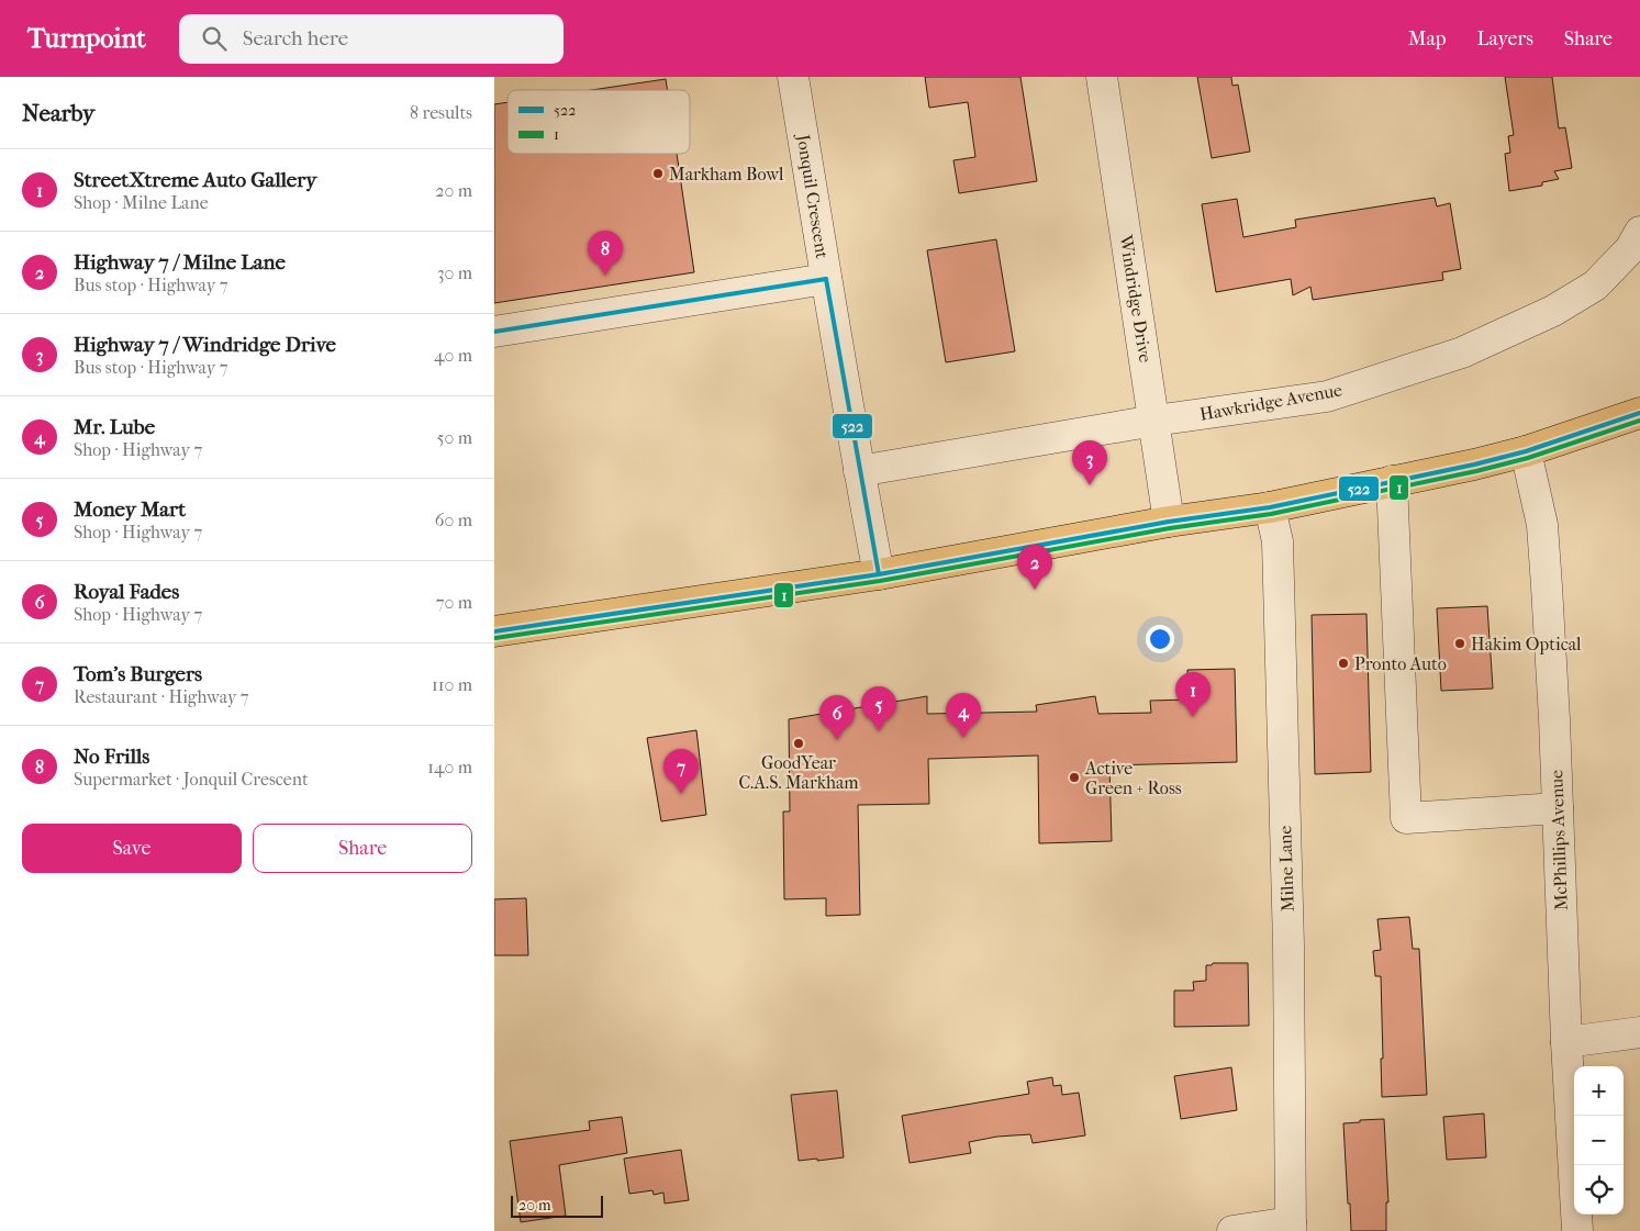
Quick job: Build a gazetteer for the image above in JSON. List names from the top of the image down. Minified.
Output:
{"streets":{"street":["Jonquil Crescent","Windridge Drive","Hawkridge Avenue","McPhillips Avenue","Milne Lane"]},"crossings":[["Jonquil Crescent","Hawkridge Avenue"],["Windridge Drive","Hawkridge Avenue"]],"places":["Markham Bowl","Hakim Optical","Pronto Auto","GoodYear C.A.S. Markham","Active Green + Ross"],"lines":["transit line 522","transit line 1"],"legend":["522","1"],"scale_bar":"20 m","page":{"header":"Turnpoint","search":"Search here","nav":["Map","Layers","Share"],"heading":["Nearby","8 results"],"list":[{"mark":"1","name":"StreetXtreme Auto Gallery","note":"Shop · Milne Lane","value":"20 m"},{"mark":"2","name":"Highway 7 / Milne Lane","note":"Bus stop · Highway 7","value":"30 m"},{"mark":"3","name":"Highway 7 / Windridge Drive","note":"Bus stop · Highway 7","value":"40 m"},{"mark":"4","name":"Mr. Lube","note":"Shop · Highway 7","value":"50 m"},{"mark":"5","name":"Money Mart","note":"Shop · Highway 7","value":"60 m"},{"mark":"6","name":"Royal Fades","note":"Shop · Highway 7","value":"70 m"},{"mark":"7","name":"Tom's Burgers","note":"Restaurant · Highway 7","value":"110 m"},{"mark":"8","name":"No Frills","note":"Supermarket · Jonquil Crescent","value":"140 m"}],"pins":["8","3","2","1","5","4","6","7"],"buttons":["Save","Share"],"map_buttons":["+","−"],"scale":"20 m"}}
